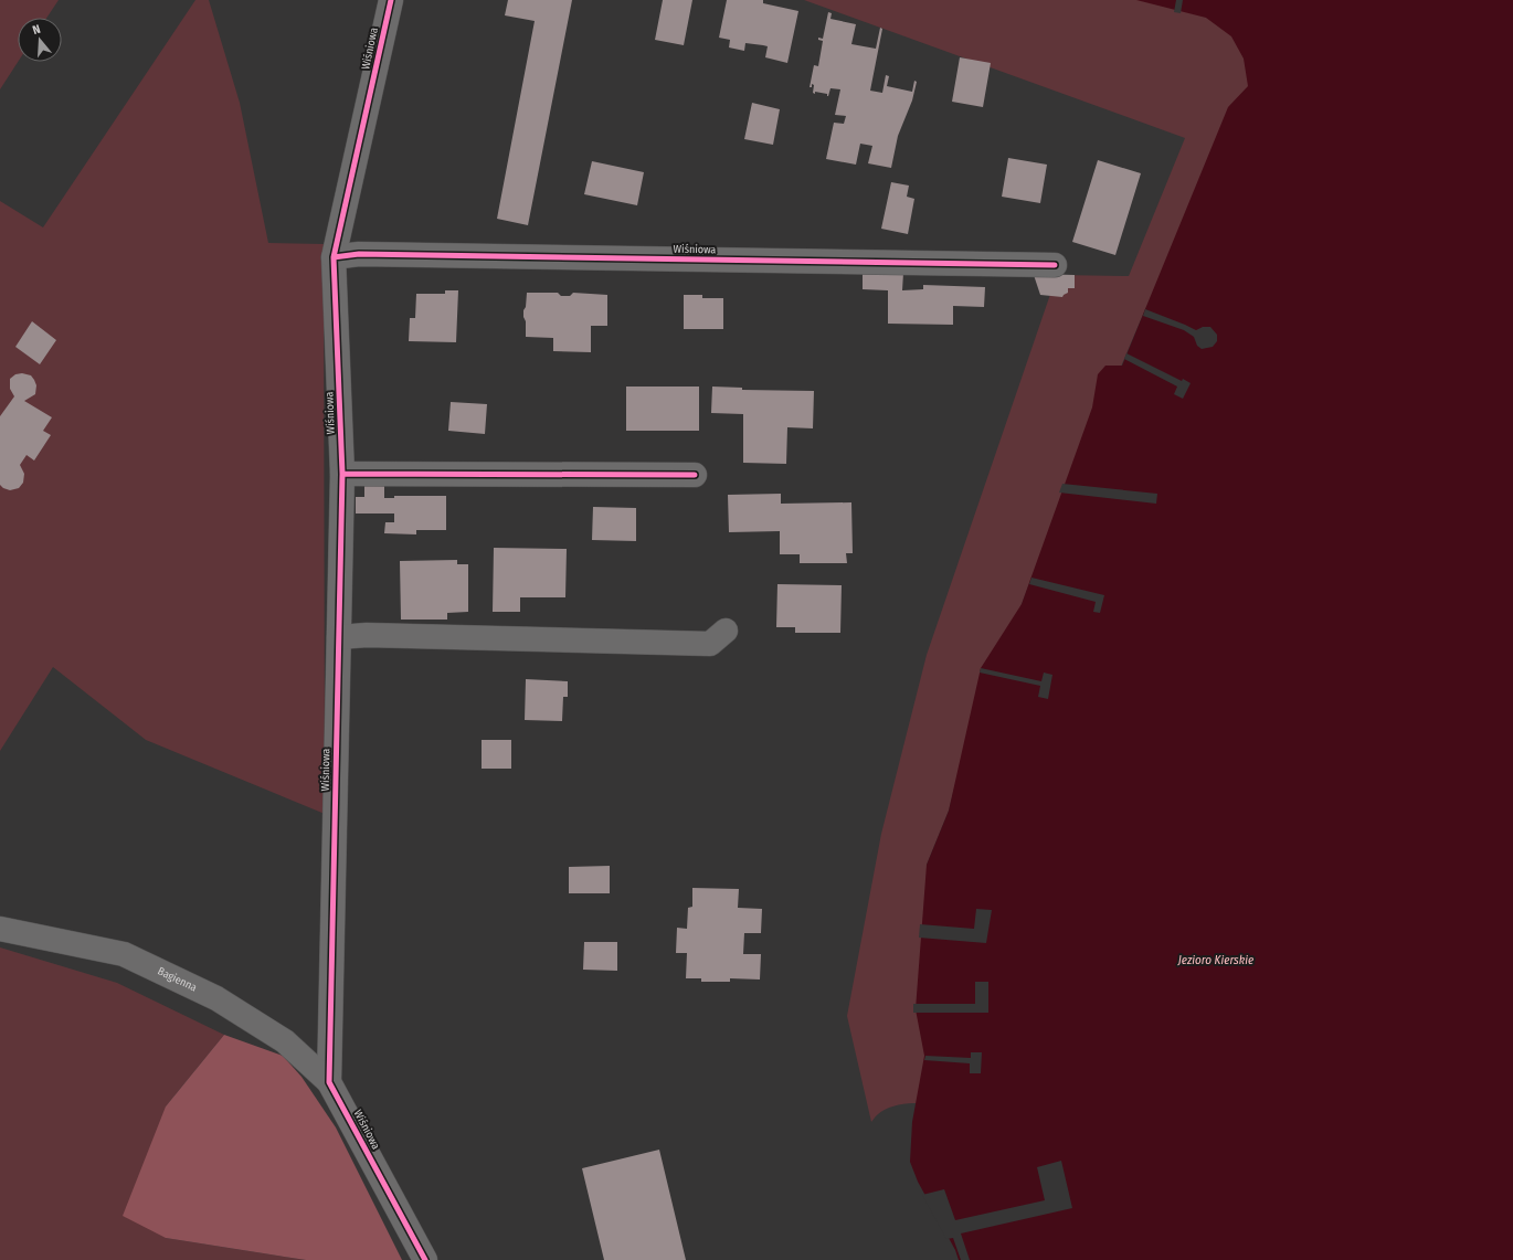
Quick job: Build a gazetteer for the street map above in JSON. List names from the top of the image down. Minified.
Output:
{"streets":{"street":["Wiśniowa","Bagienna"]},"crossings":[["Wiśniowa","Bagienna"]],"water":["Jezioro Kierskie"],"north":"top"}
